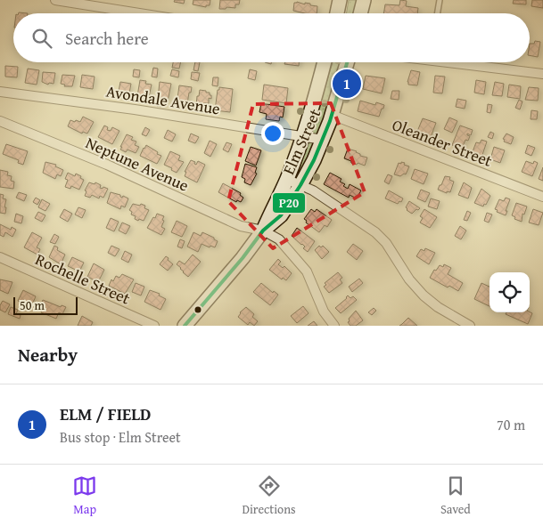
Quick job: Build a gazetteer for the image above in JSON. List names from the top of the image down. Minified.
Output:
{"streets":{"main road":["Elm Street"],"street":["Avondale Avenue","Oleander Street","Neptune Avenue","Rochelle Street"]},"crossings":[["Avondale Avenue","Elm Street"],["Elm Street","Oleander Street"],["Elm Street","Neptune Avenue"]],"lines":["transit line P20"],"scale_bar":"50 m","page":{"search":"Search here","pins":"1","scale":"50 m","heading":"Nearby","list":[{"mark":"1","name":"ELM / FIELD","note":"Bus stop · Elm Street","value":"70 m"}],"nav":["Map","Directions","Saved"]}}
